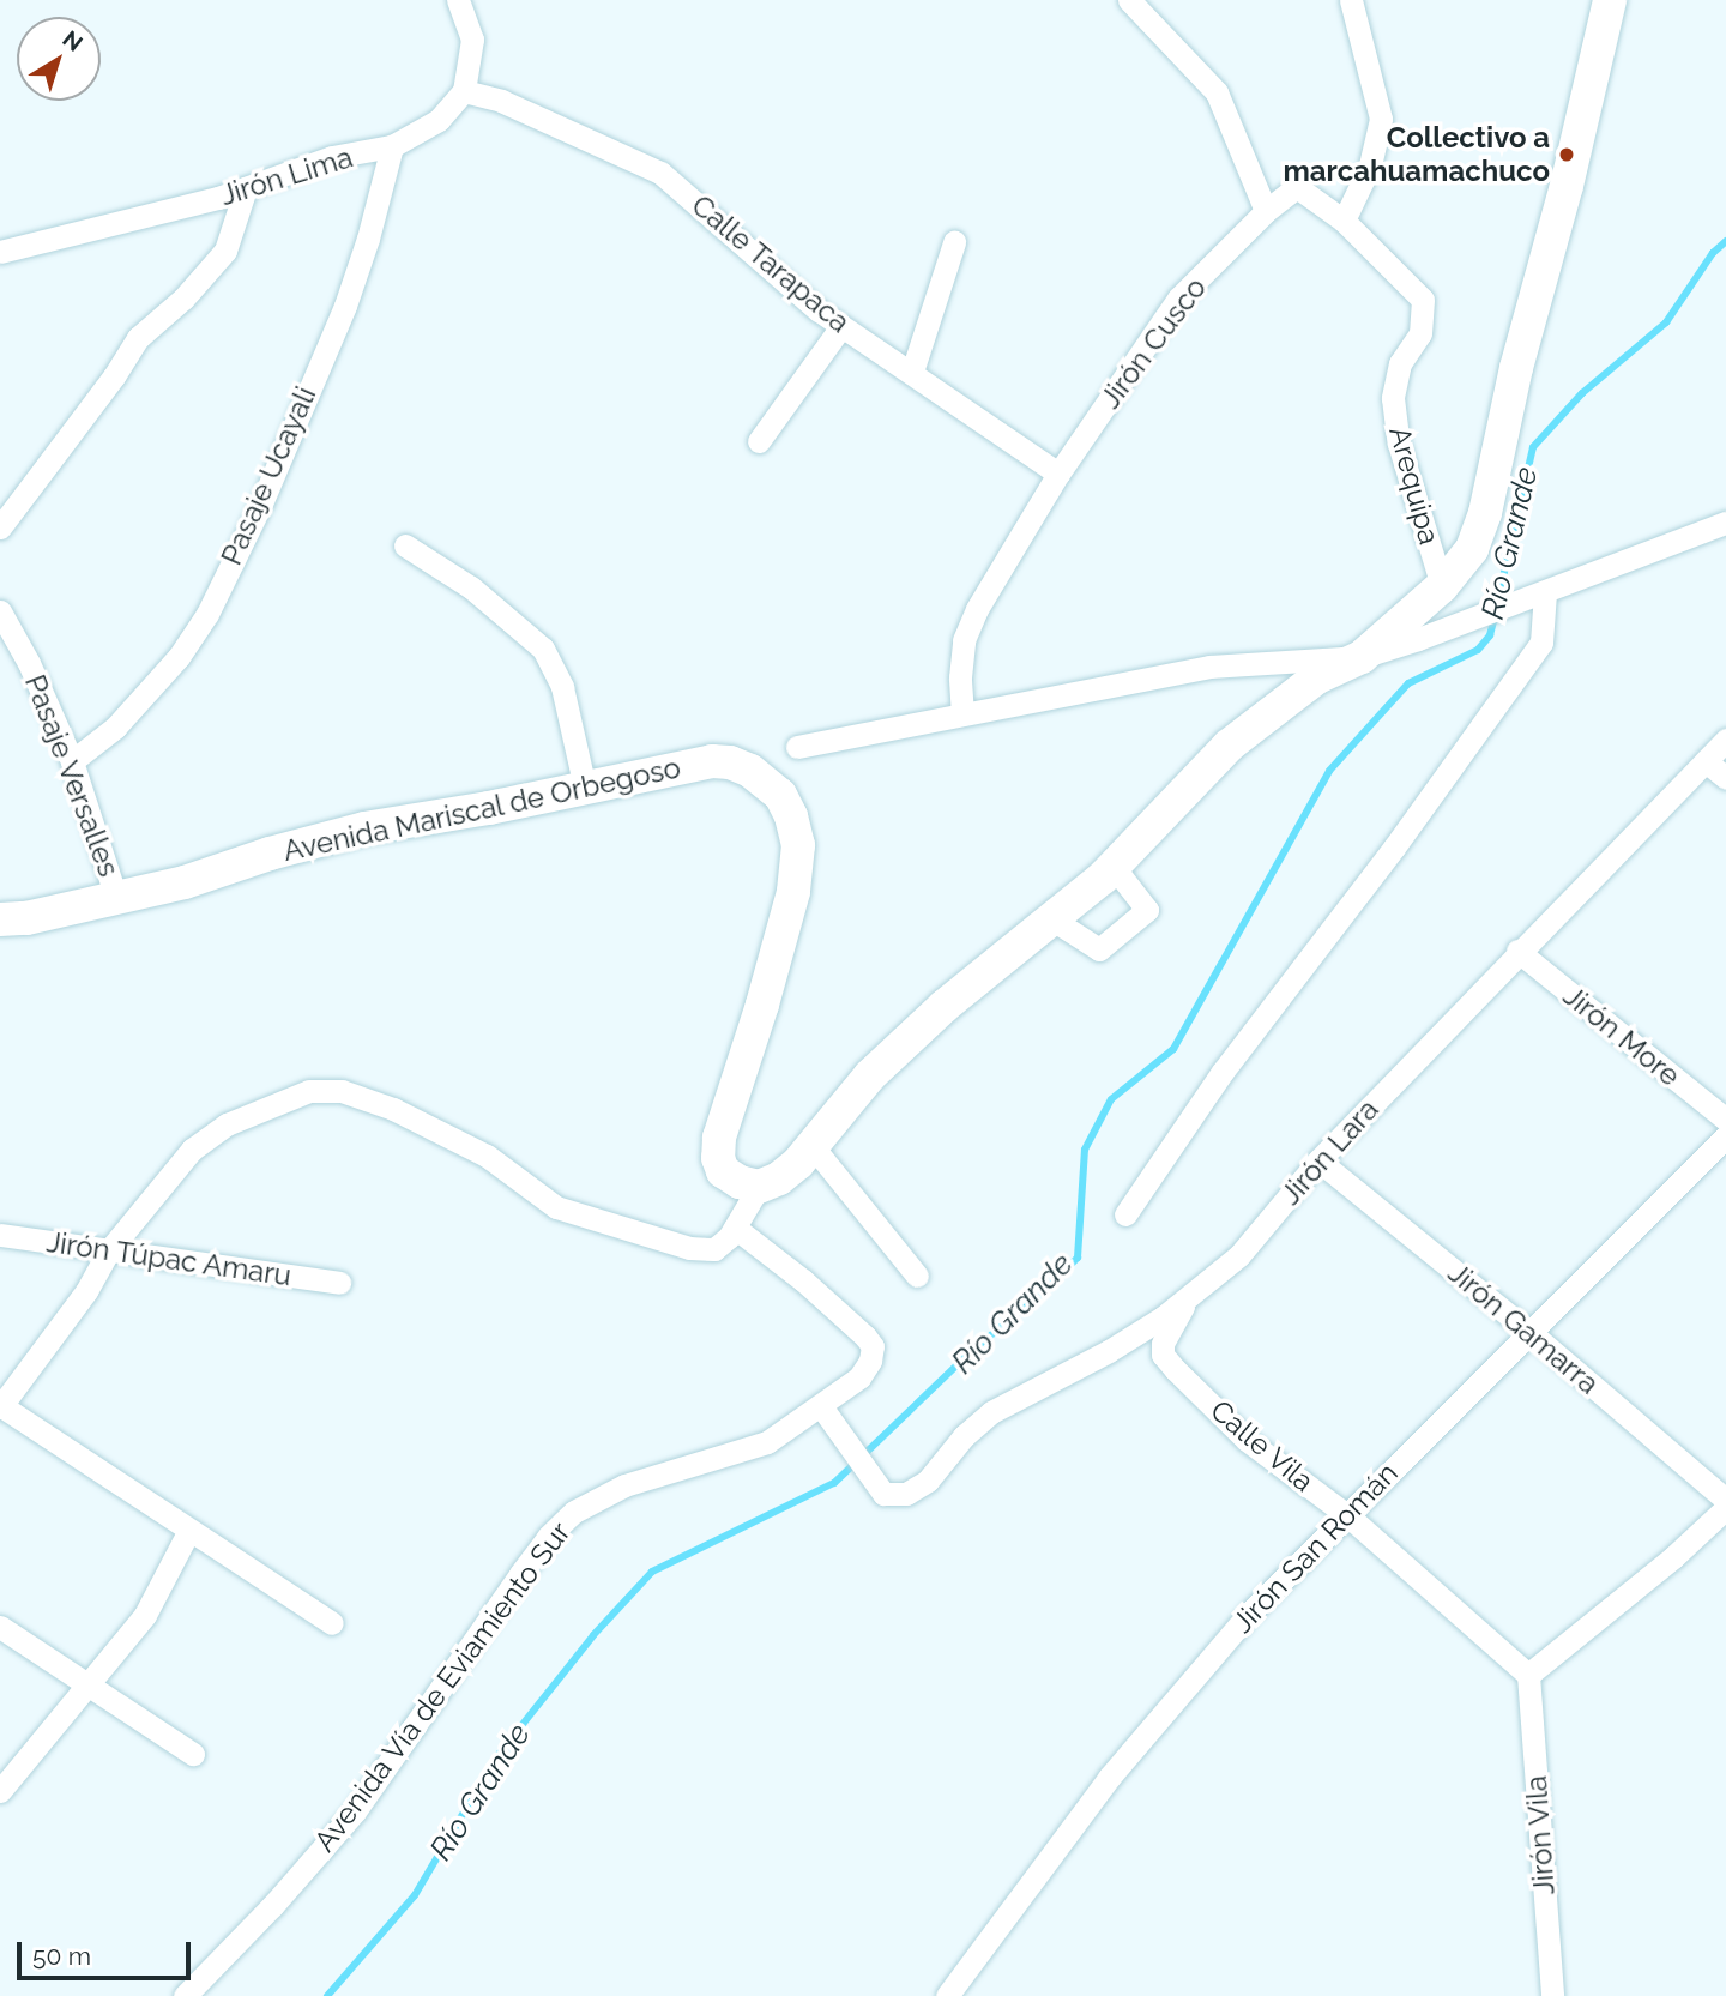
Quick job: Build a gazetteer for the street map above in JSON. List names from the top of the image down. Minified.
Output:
{"streets":{"highway":["Avenida Mariscal de Orbegoso"],"street":["Jirón Lima","Calle Tarapaca","Jirón Cusco","Pasaje Ucayali","Arequipa","Pasaje Versalles","Jirón More","Jirón Lara","Jirón Túpac Amaru","Jirón Gamarra","Calle Vila","Jirón San Román","Avenida Vía de Eviamiento Sur","Jirón Vila"]},"crossings":[["Jirón Lima","Calle Tarapaca"],["Jirón Lima","Pasaje Ucayali"],["Calle Tarapaca","Jirón Cusco"],["Jirón Cusco","Arequipa"],["Pasaje Ucayali","Pasaje Versalles"],["Pasaje Versalles","Avenida Mariscal de Orbegoso"],["Jirón More","Jirón Lara"],["Jirón Lara","Jirón Gamarra"],["Jirón Lara","Calle Vila"],["Jirón Lara","Avenida Vía de Eviamiento Sur"],["Jirón Gamarra","Jirón San Román"],["Calle Vila","Jirón San Román"],["Calle Vila","Jirón Vila"]],"water":["Río Grande"],"places":["Collectivo a marcahuamachuco"],"scale_bar":"50 m","north":"top right"}
